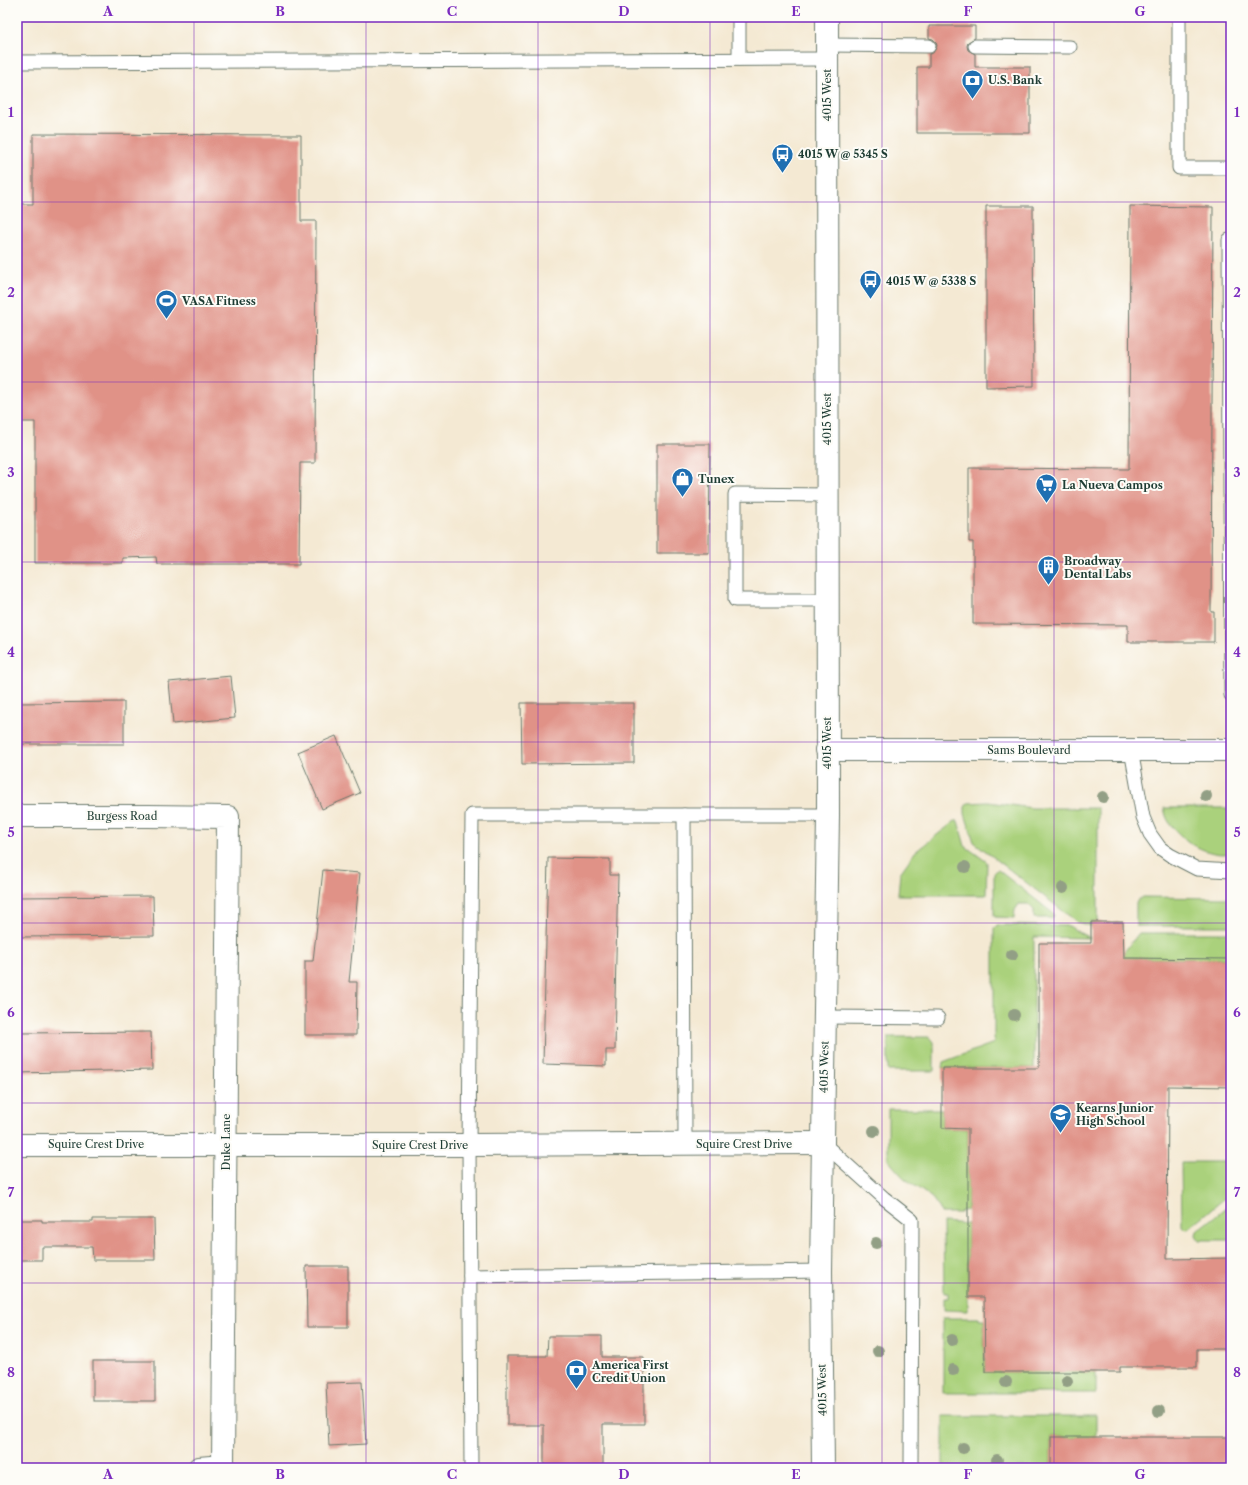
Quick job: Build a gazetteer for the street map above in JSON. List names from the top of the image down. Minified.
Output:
{"streets":{"street":["4015 West","Sams Boulevard","Burgess Road","Duke Lane","Squire Crest Drive"]},"crossings":[["4015 West","Sams Boulevard"],["4015 West","Squire Crest Drive"],["Burgess Road","Duke Lane"],["Duke Lane","Squire Crest Drive"]],"places":{"bank":["U.S. Bank","America First Credit Union"],"bus stop":["4015 W @ 5345 S","4015 W @ 5338 S"],"sports":["VASA Fitness"],"shop":["Tunex"],"supermarket":["La Nueva Campos"],"building":["Broadway Dental Labs"],"school or university":["Kearns Junior High School"]},"grid":{"columns":["A","B","C","D","E","F","G"],"rows":["1","2","3","4","5","6","7","8"]}}
